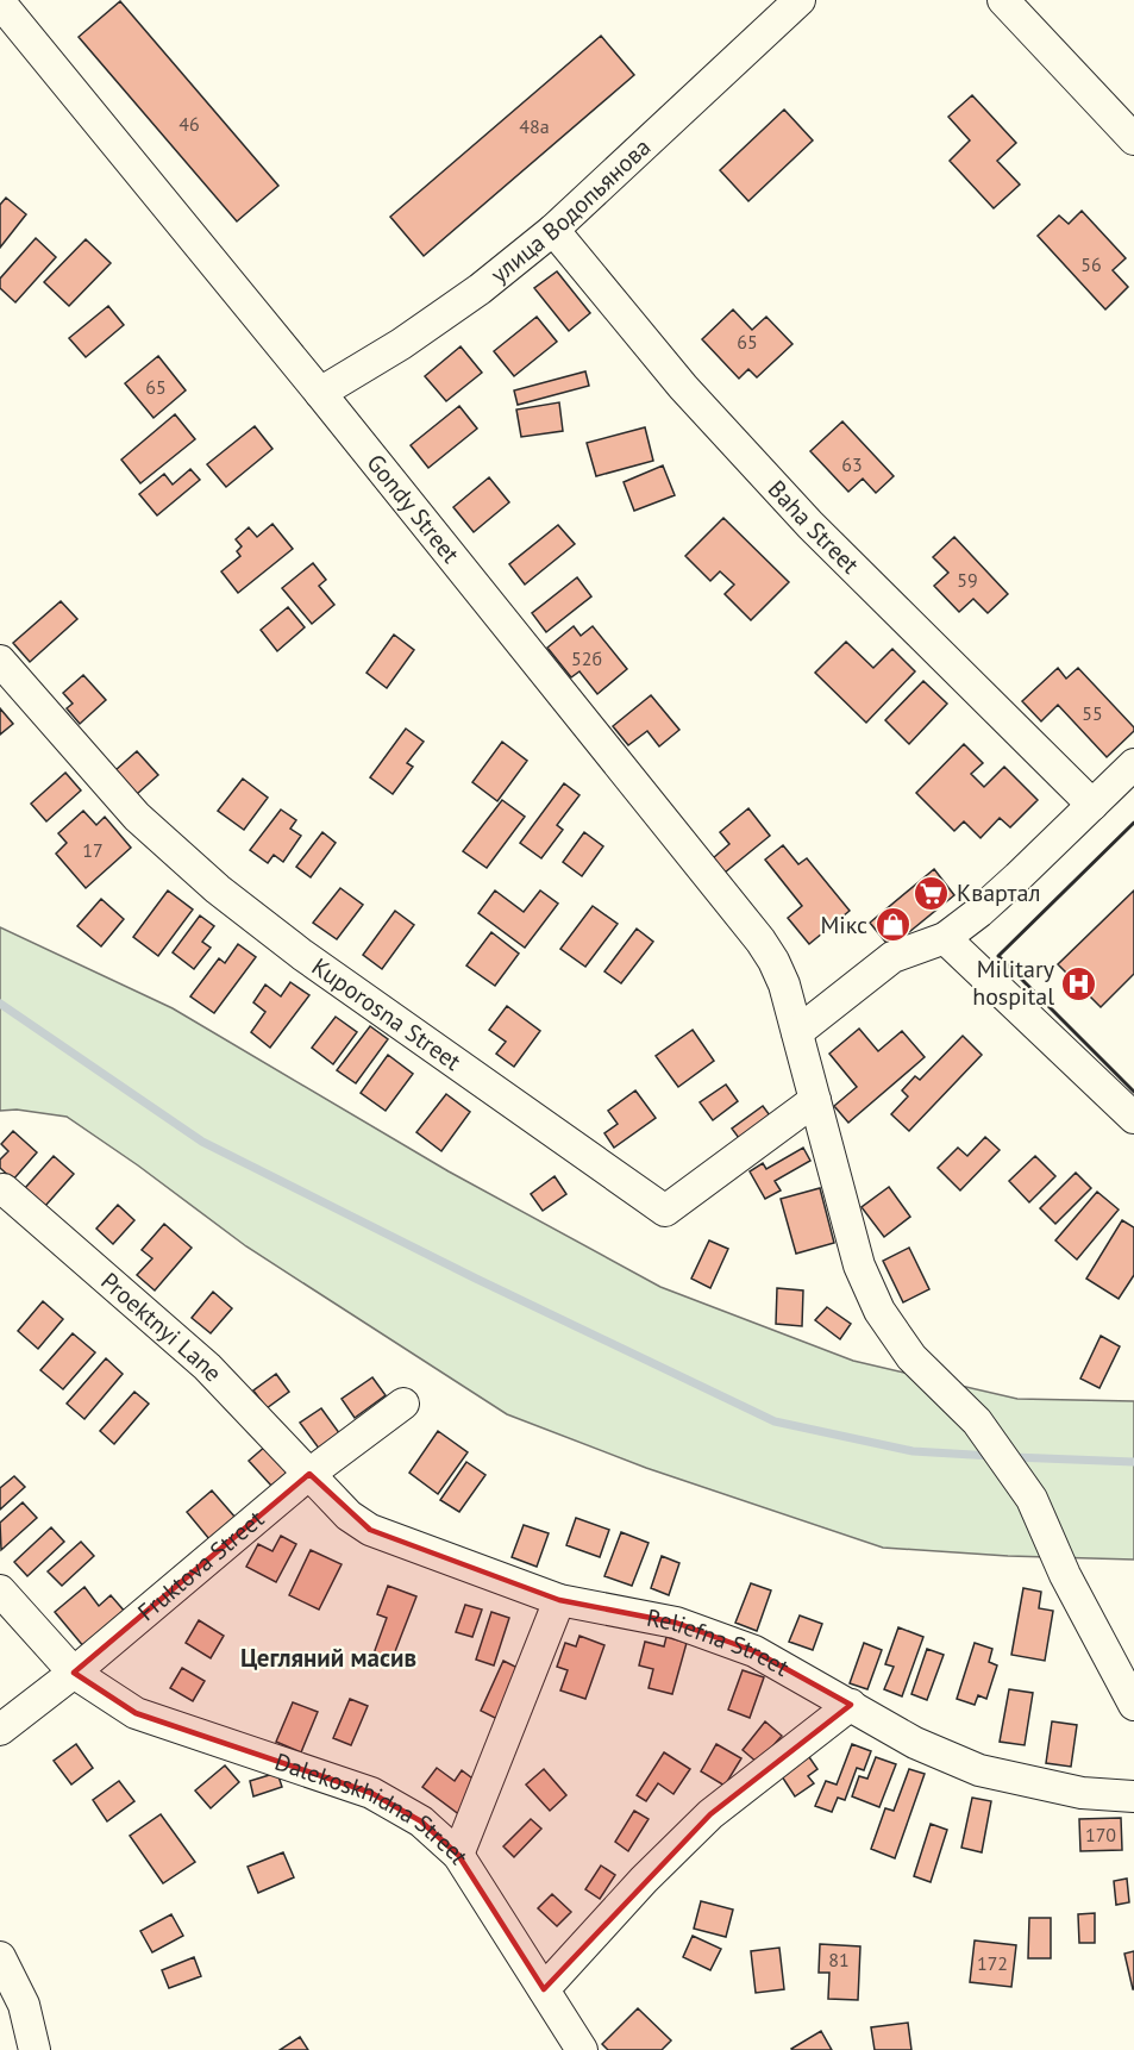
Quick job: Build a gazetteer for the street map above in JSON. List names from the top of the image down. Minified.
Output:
{"streets":{"street":["улица Водопьянова","Gondy Street","Baha Street","Kuporosna Street","Proektnyi Lane","Fruktova Street","Reliefna Street","Dalekoskhidna Street"]},"crossings":[["улица Водопьянова","Gondy Street"],["улица Водопьянова","Baha Street"],["Proektnyi Lane","Fruktova Street"],["Proektnyi Lane","Reliefna Street"],["Fruktova Street","Reliefna Street"],["Fruktova Street","Dalekoskhidna Street"]],"districts":["Цегляний масив"],"places":{"supermarket":["Квартал"],"shop":["Мікс"],"hospital":["Military hospital"]},"house_numbers":["46","48а","56","65","65","63","59","52б","55","17","170","81","172"]}
